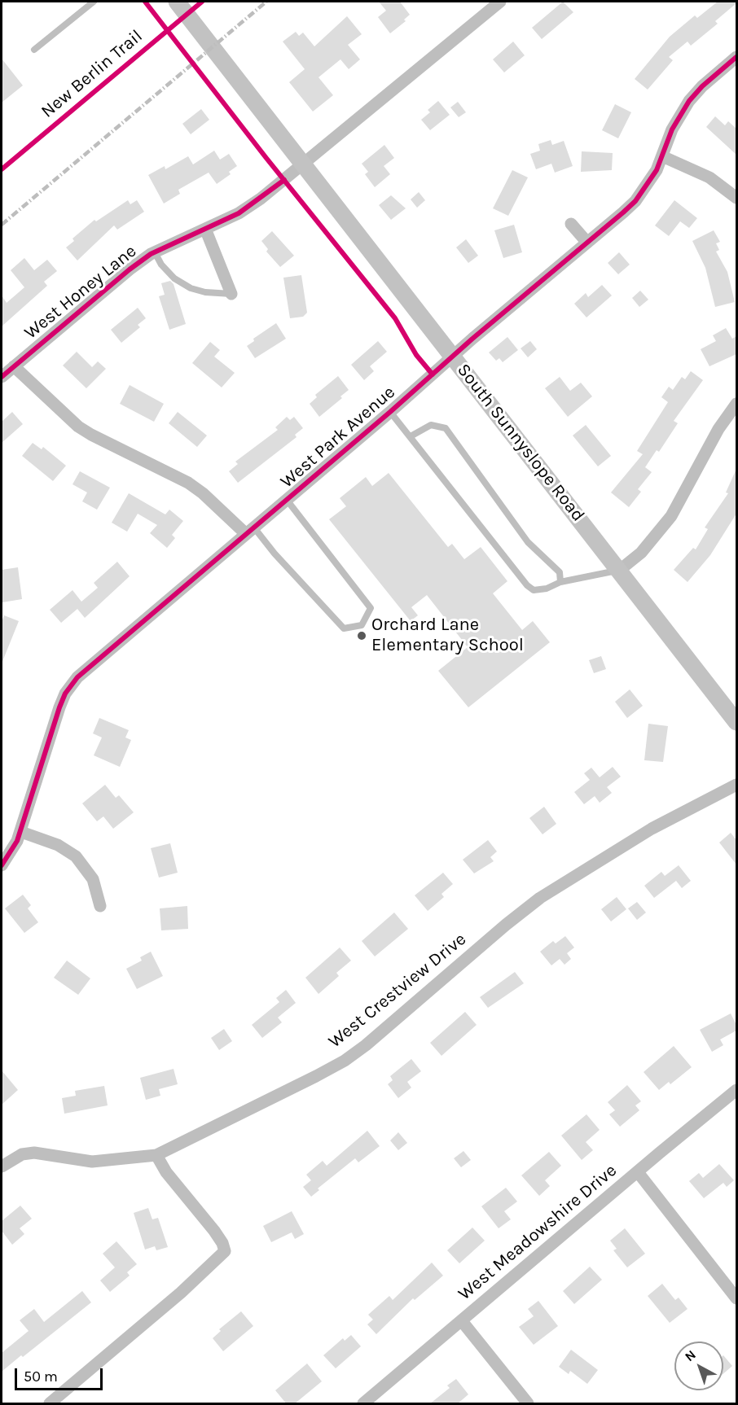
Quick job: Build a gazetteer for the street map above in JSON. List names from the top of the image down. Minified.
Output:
{"streets":{"street":["West Honey Lane","West Park Avenue","South Sunnyslope Road","West Crestview Drive","West Meadowshire Drive"],"cycle path":["New Berlin Trail"]},"crossings":[["West Honey Lane","South Sunnyslope Road"],["West Park Avenue","South Sunnyslope Road"]],"places":["Orchard Lane Elementary School"],"scale_bar":"50 m","north":"top left"}
